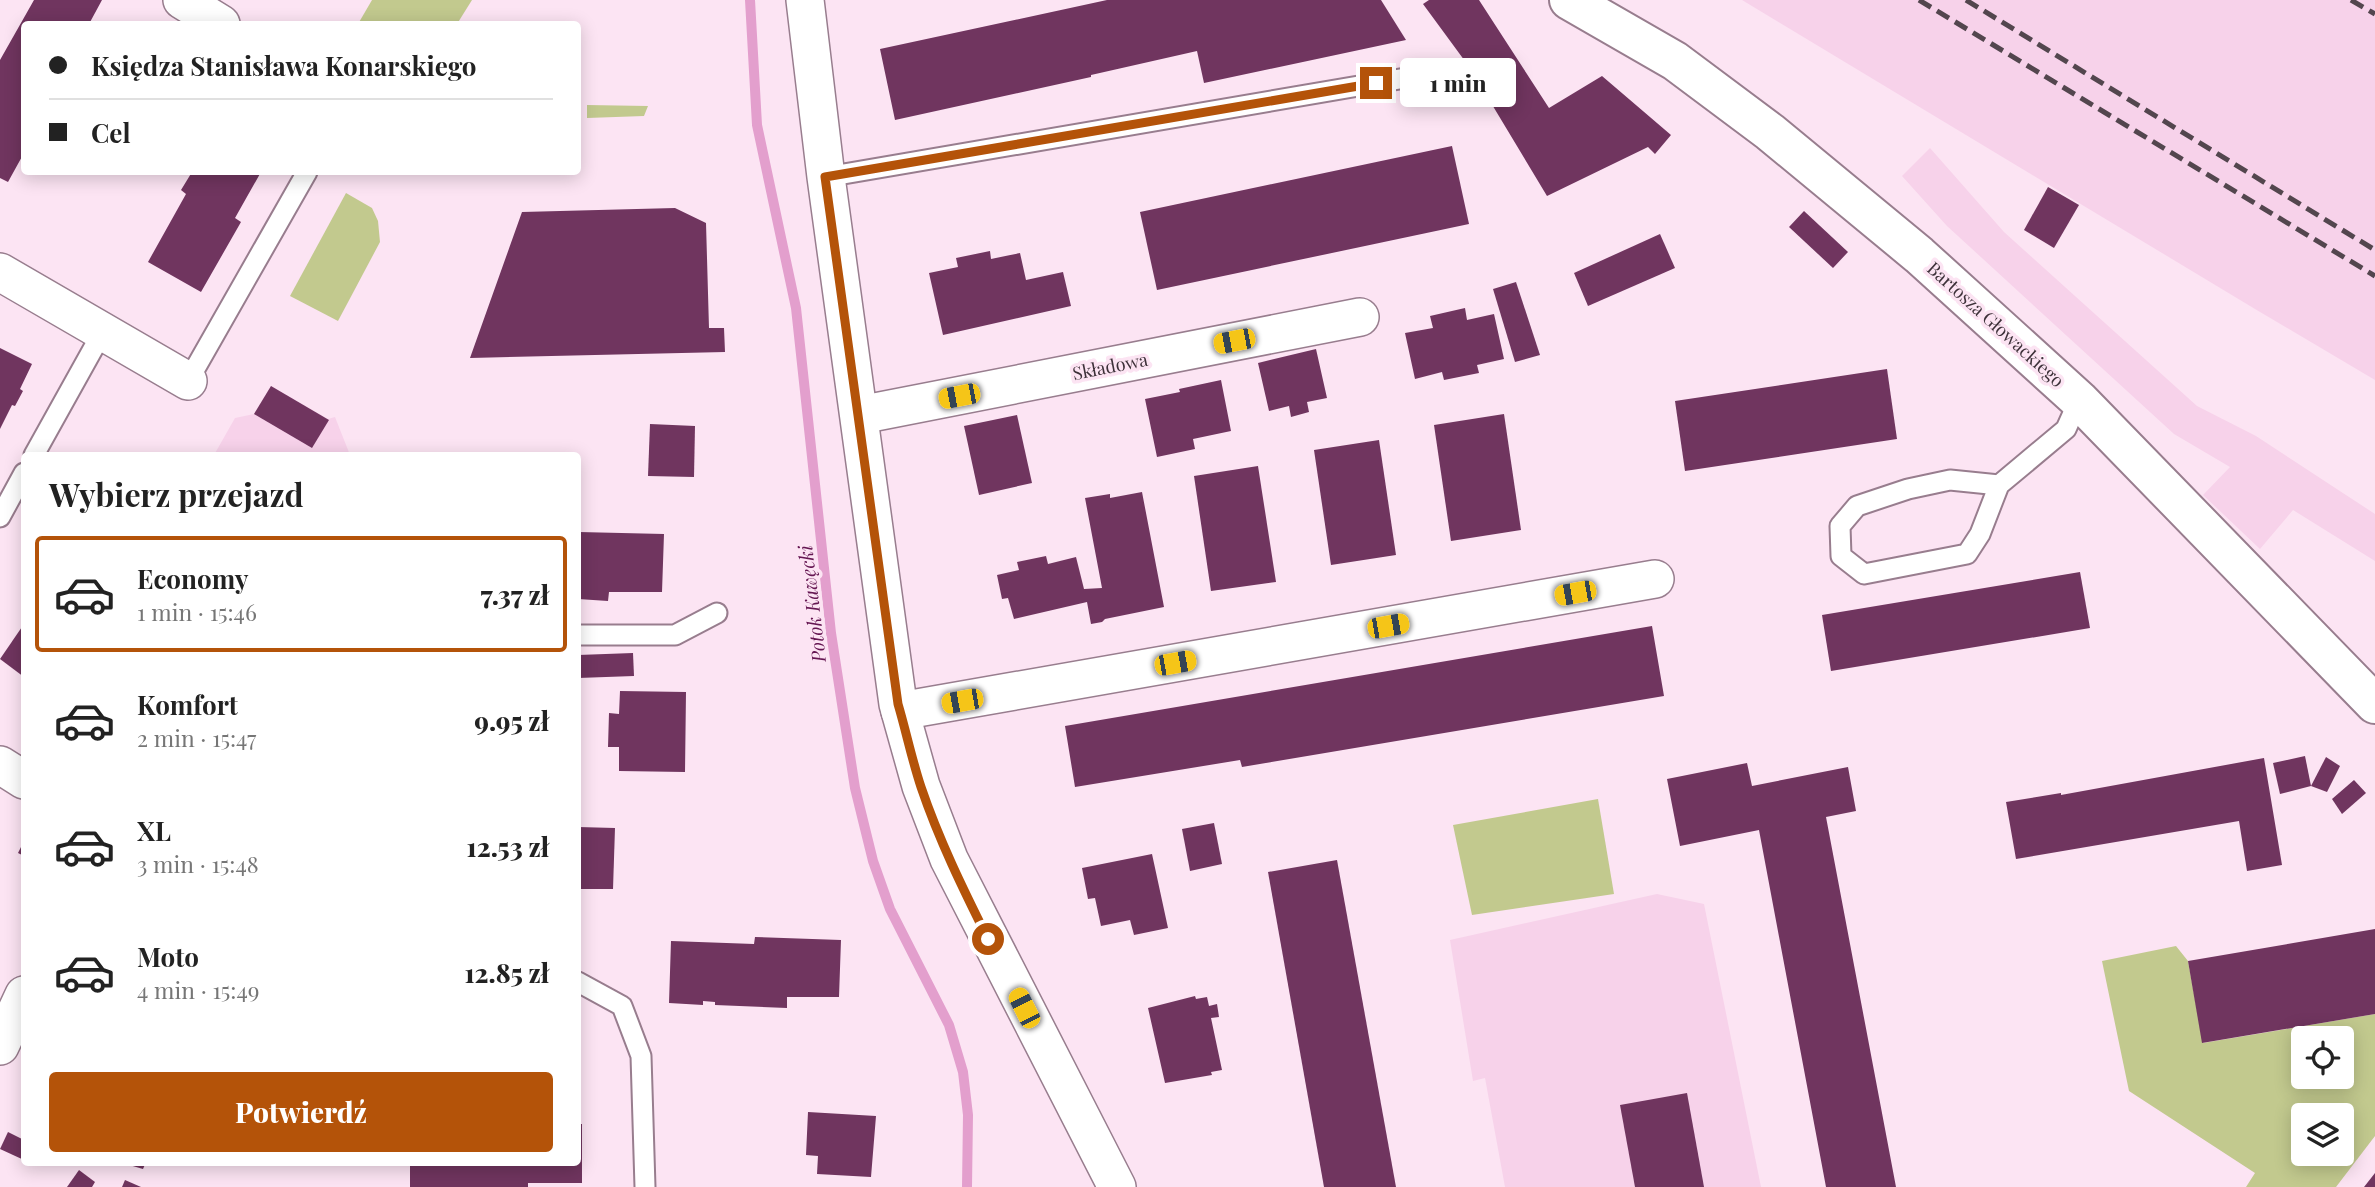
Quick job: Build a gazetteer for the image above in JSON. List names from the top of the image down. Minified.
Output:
{"streets":{"street":["Bartosza Głowackiego","Składowa"]},"water":["Potok Kawęcki"],"page":{"banner":["Księdza Stanisława Konarskiego","Cel"],"bubble":"1 min","heading":"Wybierz przejazd","list":[{"name":"Economy","note":"1 min · 15:46","value":"7.37 zł"},{"name":"Komfort","note":"2 min · 15:47","value":"9.95 zł"},{"name":"XL","note":"3 min · 15:48","value":"12.53 zł"},{"name":"Moto","note":"4 min · 15:49","value":"12.85 zł"}],"buttons":"Potwierdź"}}
